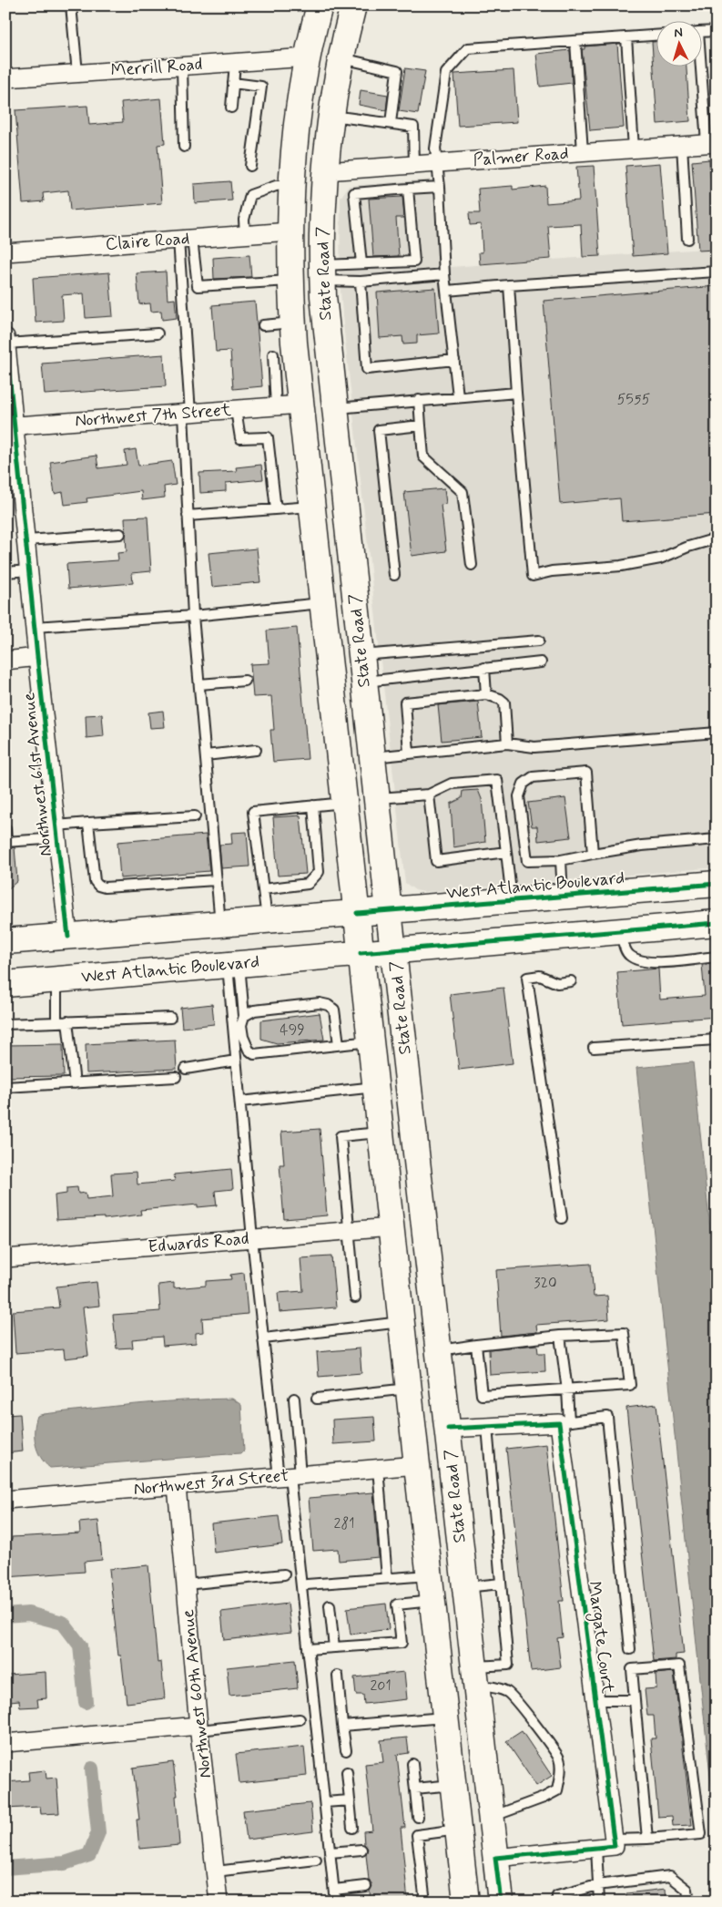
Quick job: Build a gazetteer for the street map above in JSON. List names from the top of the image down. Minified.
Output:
{"streets":{"main road":["State Road 7","West Atlantic Boulevard"],"street":["Merrill Road","Palmer Road","Claire Road","Northwest 7th Street","Northwest 61st Avenue","Edwards Road","Northwest 3rd Street","Margate Court","Northwest 60th Avenue"]},"crossings":[["Merrill Road","State Road 7"],["Palmer Road","State Road 7"],["Claire Road","State Road 7"],["State Road 7","Northwest 7th Street"],["State Road 7","West Atlantic Boulevard"],["State Road 7","Edwards Road"],["State Road 7","Northwest 3rd Street"],["Northwest 7th Street","Northwest 61st Avenue"],["Northwest 61st Avenue","West Atlantic Boulevard"],["Northwest 3rd Street","Northwest 60th Avenue"]],"house_numbers":["5555","499","320","281","201"],"north":"top"}
